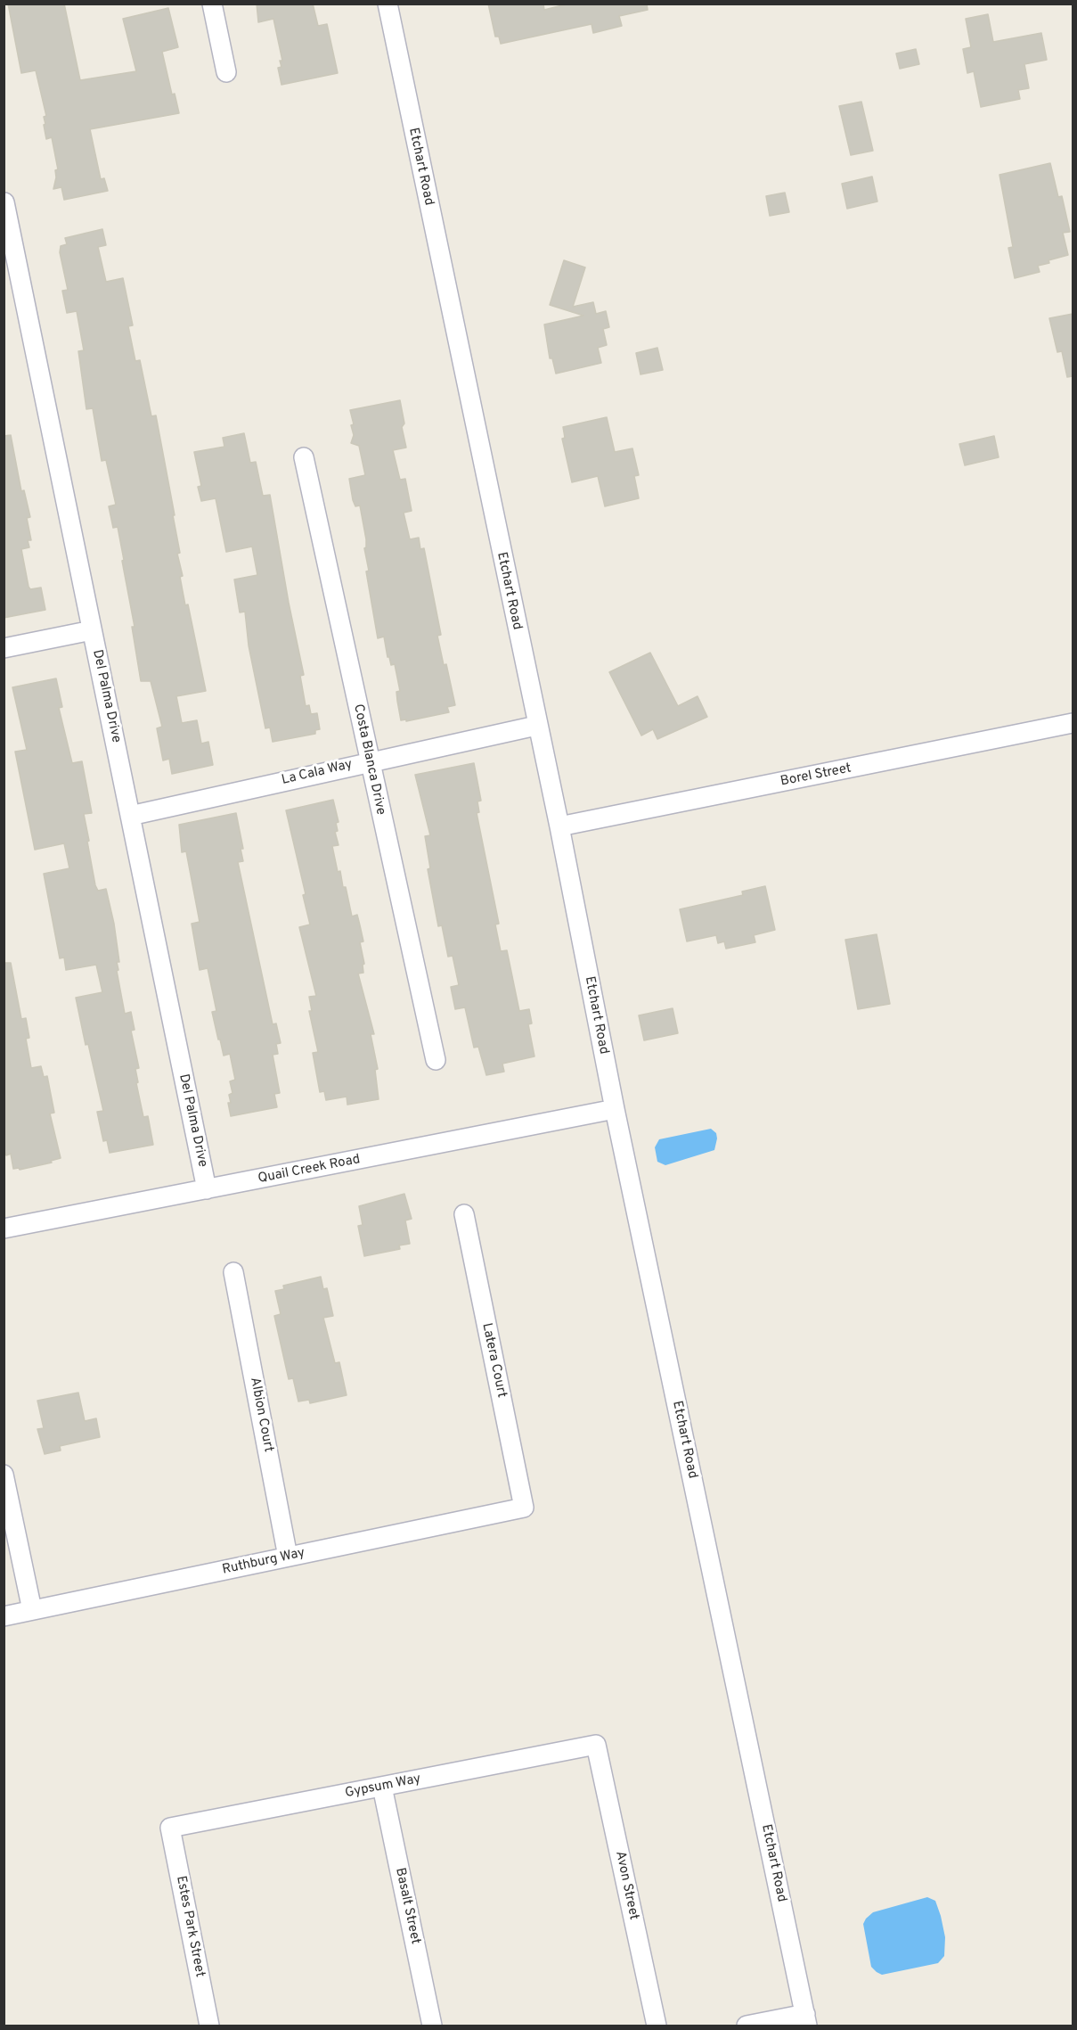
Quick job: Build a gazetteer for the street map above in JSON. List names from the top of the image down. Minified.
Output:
{"streets":{"street":["Etchart Road","Del Palma Drive","Costa Blanca Drive","La Cala Way","Borel Street","Quail Creek Road","Latera Court","Albion Court","Ruthburg Way","Gypsum Way","Avon Street","Basalt Street","Estes Park Street"]},"crossings":[["Etchart Road","La Cala Way"],["Etchart Road","Borel Street"],["Etchart Road","Quail Creek Road"],["Del Palma Drive","La Cala Way"],["Del Palma Drive","Quail Creek Road"],["Costa Blanca Drive","La Cala Way"],["Latera Court","Ruthburg Way"],["Albion Court","Ruthburg Way"],["Gypsum Way","Avon Street"],["Gypsum Way","Basalt Street"],["Gypsum Way","Estes Park Street"]]}
